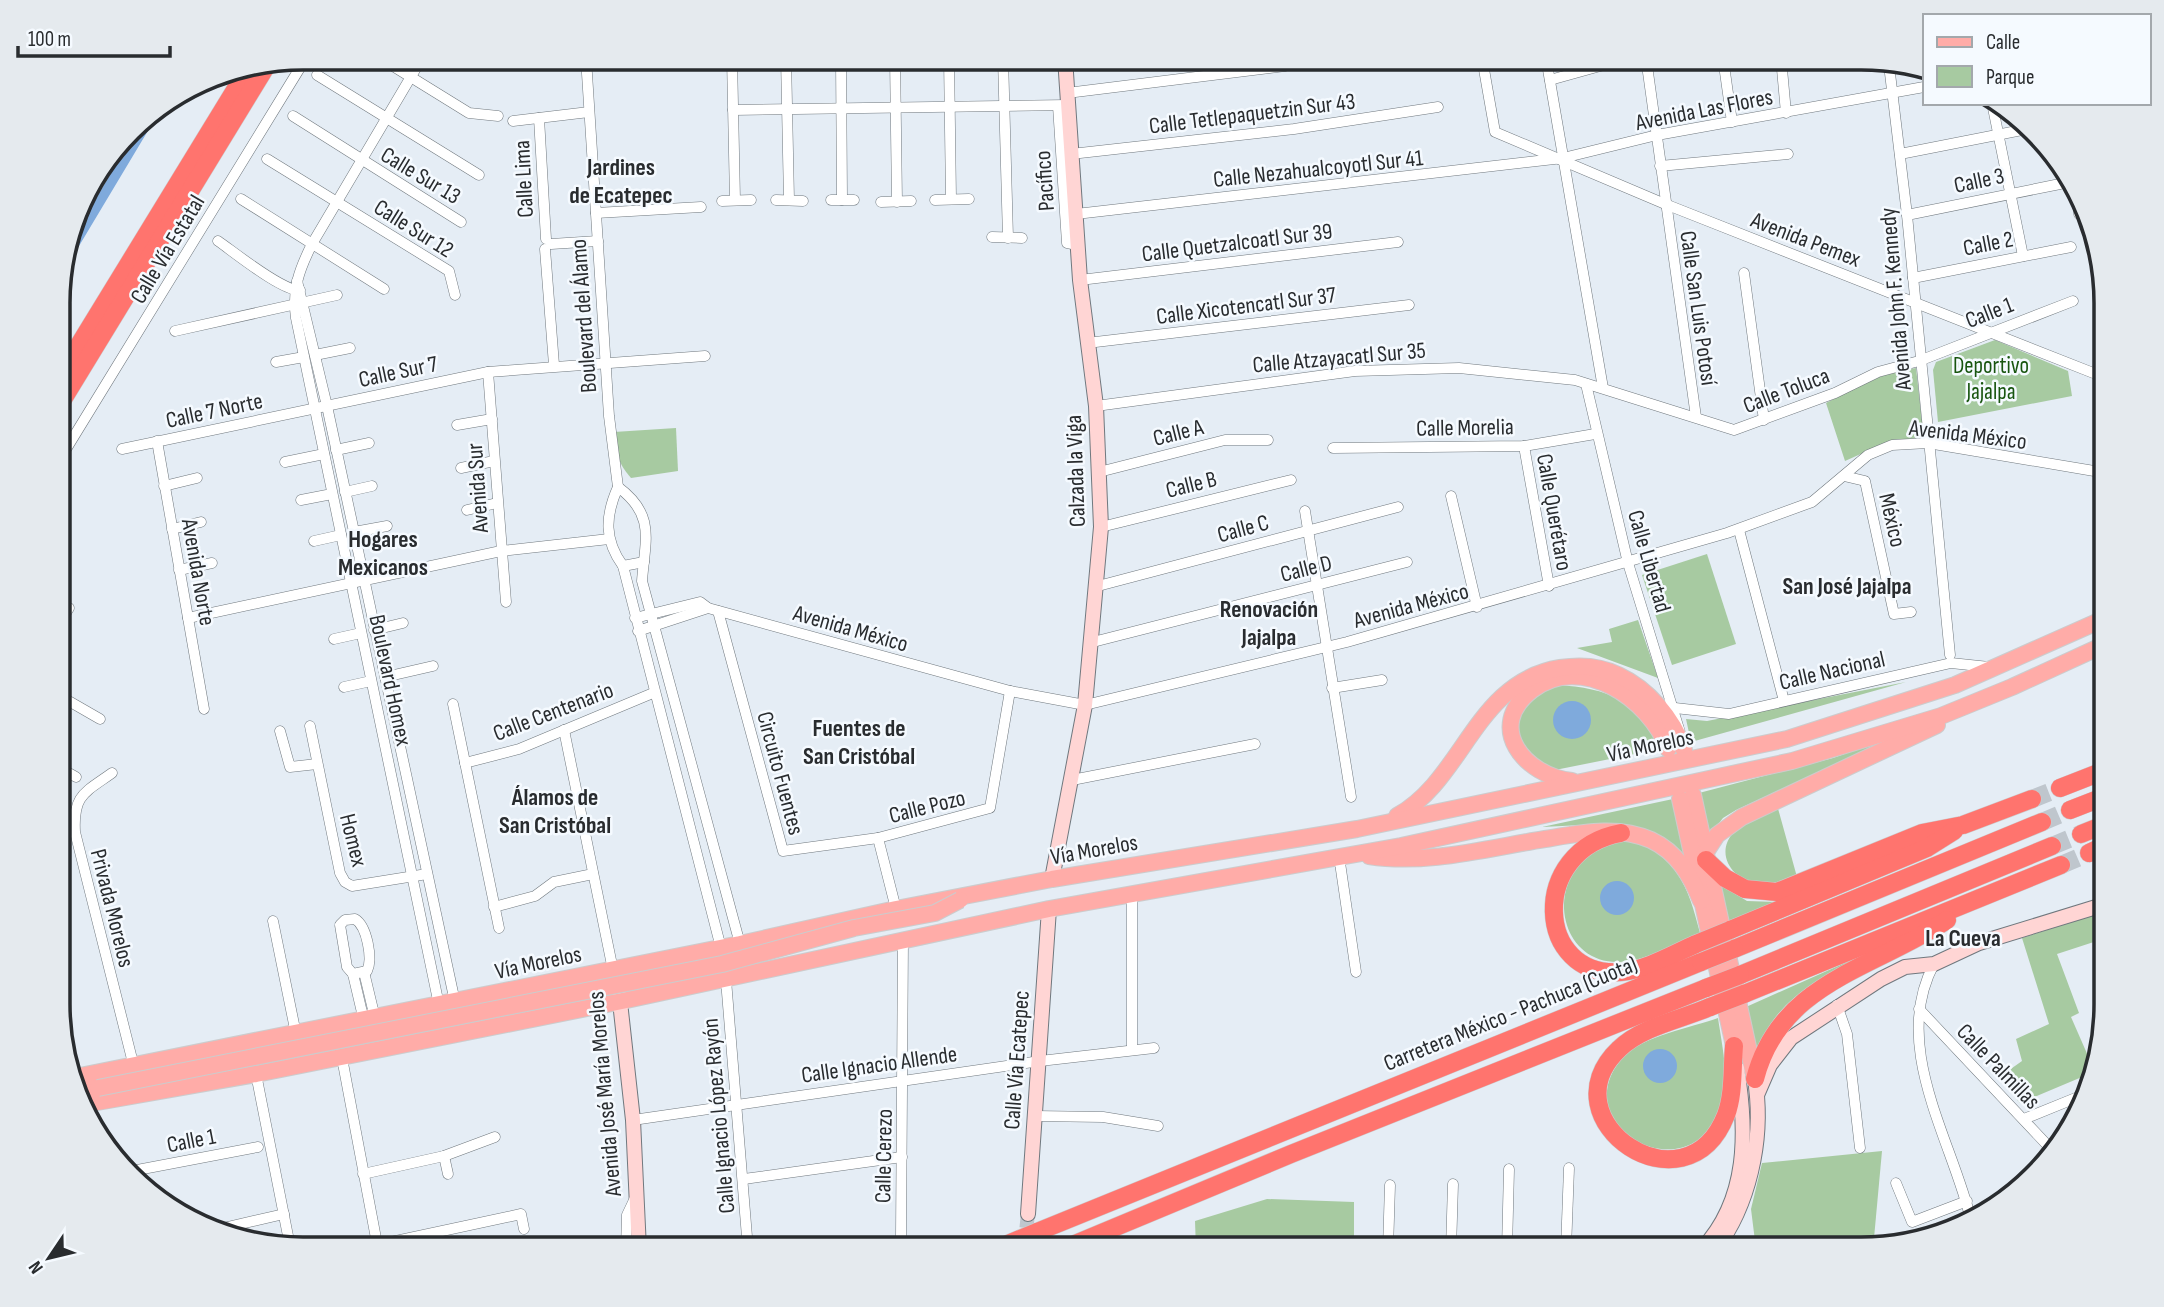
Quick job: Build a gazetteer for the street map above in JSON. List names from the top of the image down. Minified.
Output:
{"streets":{"highway":["Carretera México - Pachuca (Cuota)"],"main road":["Calzada la Viga","Vía Morelos","Calle Vía Ecatepec","Avenida José María Morelos"],"street":["Avenida Las Flores","Calle Tetlepaquetzin Sur 43","Calle Nezahualcoyotl Sur 41","Calle Sur 13","Calle Lima","Calle 3","Pacífico","Calle Sur 12","Avenida Pemex","Calle Quetzalcoatl Sur 39","Calle 2","Calle Vía Estatal","Avenida John F. Kennedy","Calle Xicotencatl Sur 37","Calle San Luis Potosí","Calle 1","Boulevard del Álamo","Calle Atzayacatl Sur 35","Calle Sur 7","Calle Toluca","Calle 7 Norte","Calle Morelia","Calle A","Avenida México","Calle B","Avenida Sur","Calle Querétaro","México","Calle C","Calle Libertad","Calle D","Avenida Norte","Calle Nacional","Boulevard Homex","Calle Centenario","Circuito Fuentes","Calle Pozo","Homex","Privada Morelos","Calle Ignacio Allende","Calle Palmillas","Calle Ignacio López Rayón","Calle Cerezo"]},"crossings":[["Avenida Las Flores","Calle Nezahualcoyotl Sur 41"],["Avenida Las Flores","Avenida Pemex"],["Avenida Las Flores","Avenida John F. Kennedy"],["Avenida Las Flores","Calle San Luis Potosí"],["Calle Tetlepaquetzin Sur 43","Calzada la Viga"],["Calle Nezahualcoyotl Sur 41","Avenida Pemex"],["Calle Nezahualcoyotl Sur 41","Calzada la Viga"],["Calle Sur 13","Boulevard Homex"],["Calle Lima","Calle Sur 7"],["Calle 3","Avenida John F. Kennedy"],["Pacífico","Calzada la Viga"],["Calle Sur 12","Boulevard Homex"],["Avenida Pemex","Avenida John F. Kennedy"],["Avenida Pemex","Calle San Luis Potosí"],["Avenida Pemex","Calle 1"],["Calle Quetzalcoatl Sur 39","Calzada la Viga"],["Calle 2","Avenida John F. Kennedy"],["Avenida John F. Kennedy","Calle 1"],["Avenida John F. Kennedy","Calle Toluca"],["Avenida John F. Kennedy","Avenida México"],["Calle Xicotencatl Sur 37","Calzada la Viga"],["Calle San Luis Potosí","Calle Toluca"],["Calle 1","Calle Toluca"],["Boulevard del Álamo","Calle Sur 7"],["Calle Atzayacatl Sur 35","Calle Toluca"],["Calle Atzayacatl Sur 35","Calzada la Viga"],["Calle Atzayacatl Sur 35","Calle Libertad"],["Calle Sur 7","Calle 7 Norte"],["Calle Sur 7","Avenida Sur"],["Calle Sur 7","Boulevard Homex"],["Calle Toluca","Calle Libertad"],["Calle 7 Norte","Avenida Norte"],["Calle 7 Norte","Boulevard Homex"],["Calle Morelia","Calle Querétaro"],["Calle Morelia","Calle Libertad"],["Calle A","Calzada la Viga"],["Avenida México","Calzada la Viga"],["Avenida México","Calle Querétaro"],["Avenida México","México"],["Avenida México","Calle Libertad"],["Avenida México","Circuito Fuentes"],["Avenida México","Calle Pozo"],["Calzada la Viga","Calle B"],["Calzada la Viga","Calle C"],["Calzada la Viga","Calle D"],["Calzada la Viga","Vía Morelos"],["Calle Libertad","Calle Nacional"],["Calle Nacional","Vía Morelos"],["Boulevard Homex","Vía Morelos"],["Boulevard Homex","Homex"],["Calle Centenario","Avenida José María Morelos"],["Vía Morelos","Privada Morelos"],["Vía Morelos","Calle Vía Ecatepec"],["Vía Morelos","Avenida José María Morelos"],["Vía Morelos","Calle Ignacio López Rayón"],["Vía Morelos","Calle Cerezo"],["Circuito Fuentes","Calle Pozo"],["Calle Vía Ecatepec","Calle Ignacio Allende"],["Calle Ignacio Allende","Avenida José María Morelos"],["Calle Ignacio Allende","Calle Ignacio López Rayón"],["Calle Ignacio Allende","Calle Cerezo"]],"districts":["Jardines de Ecatepec","Hogares Mexicanos","San José Jajalpa","Renovación Jajalpa","Fuentes de San Cristóbal","Álamos de San Cristóbal","La Cueva"],"parks":["Deportivo Jajalpa"],"legend":["Calle","Parque"],"scale_bar":"100 m","north":"bottom left"}
